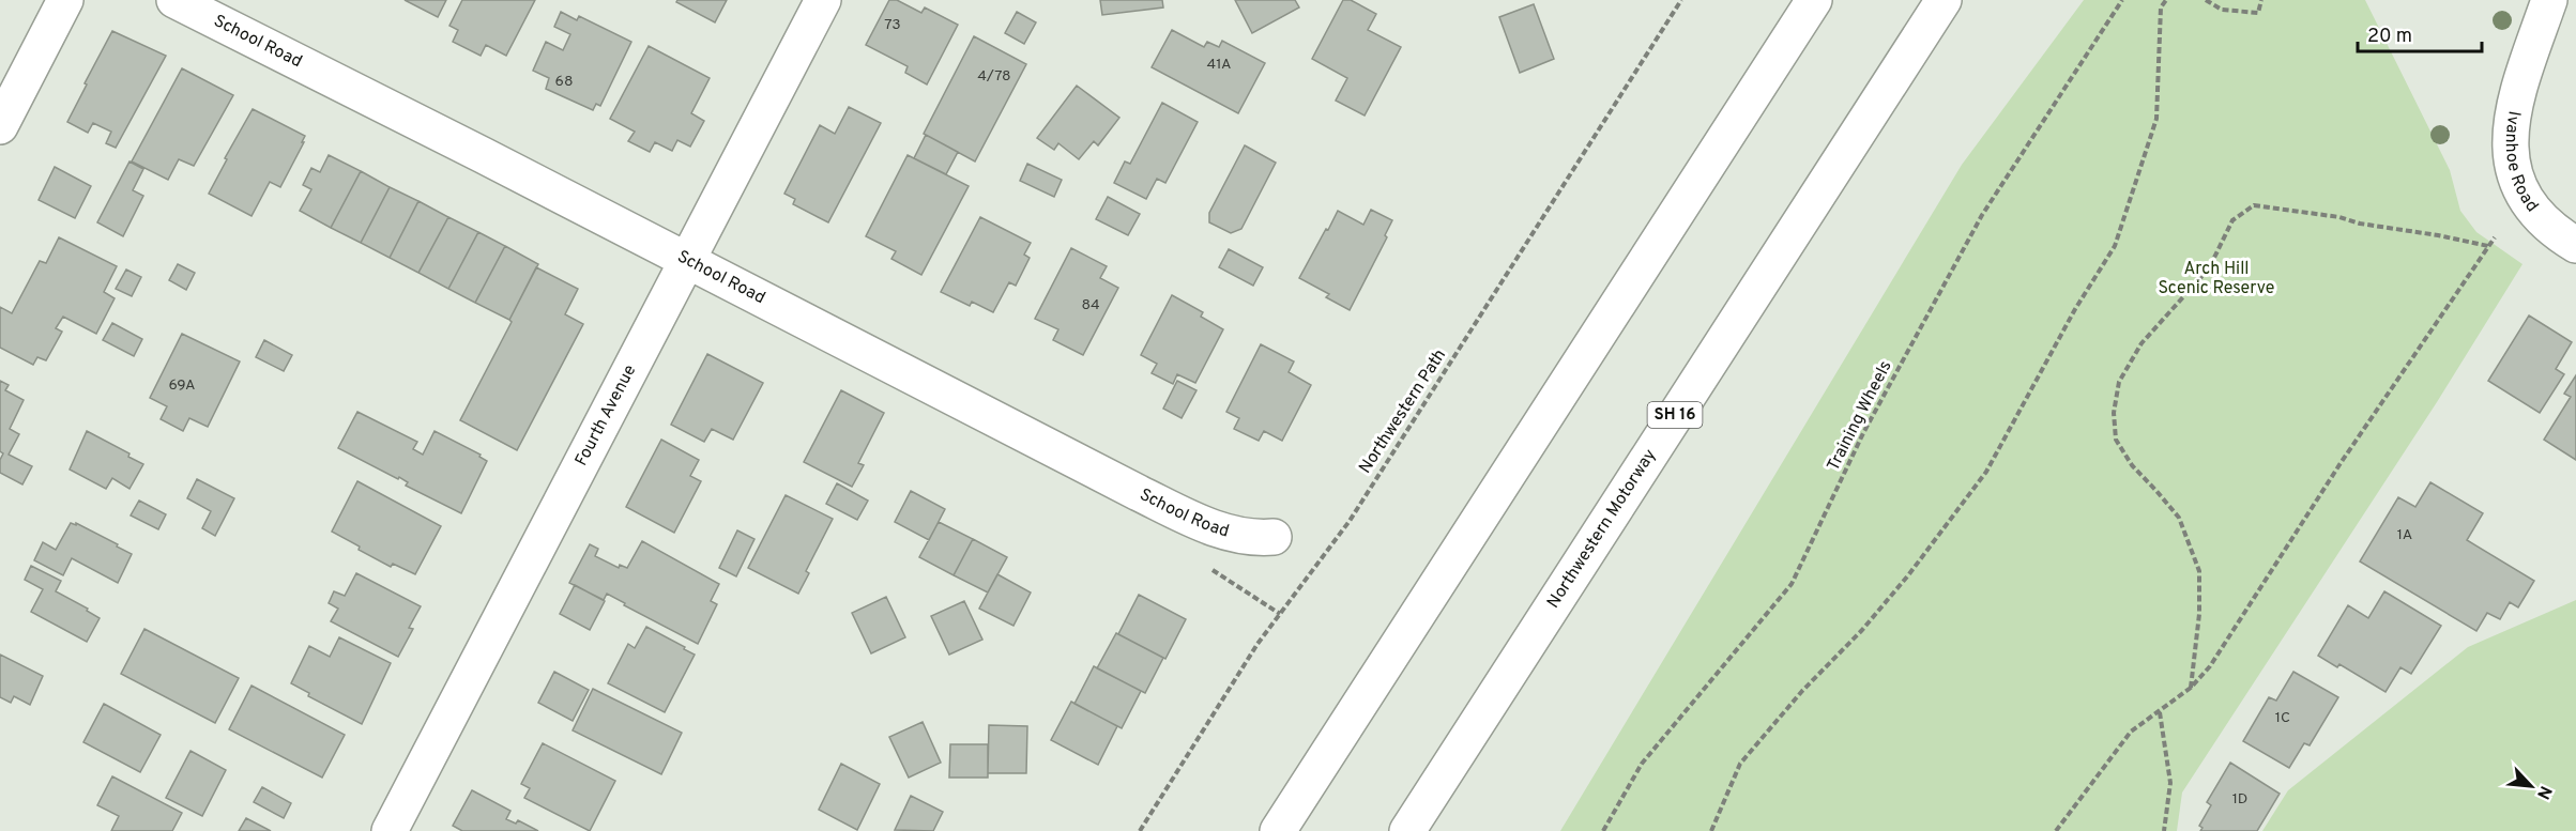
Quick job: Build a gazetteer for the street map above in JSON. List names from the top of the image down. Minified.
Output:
{"streets":{"main road":["School Road","Ivanhoe Road","Fourth Avenue","SH 16","Northwestern Motorway"],"path":["Northwestern Path","Training Wheels"]},"crossings":[["School Road","Fourth Avenue"]],"parks":["Arch Hill Scenic Reserve"],"house_numbers":["73","41A","4/78","68","84","69A","1A","1C","1D"],"scale_bar":"20 m","north":"bottom right"}
